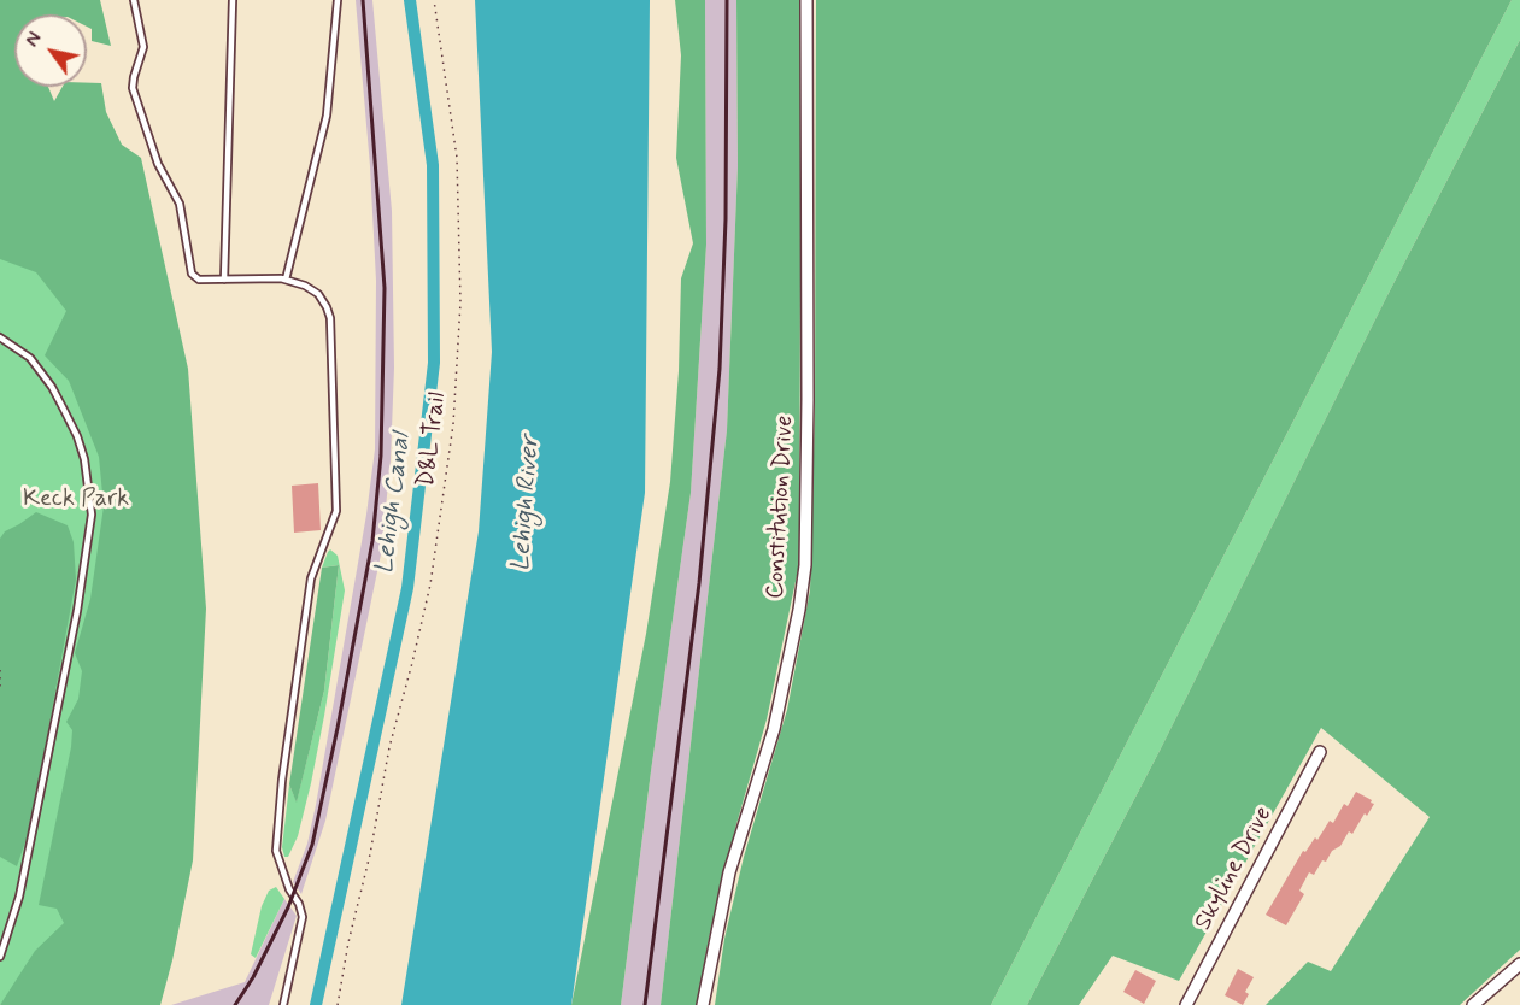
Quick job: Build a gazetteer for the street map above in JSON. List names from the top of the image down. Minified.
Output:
{"streets":{"street":["Constitution Drive","Skyline Drive"],"path":["D&L Trail"]},"water":["Lehigh Canal","Lehigh River"],"parks":["Keck Park"],"north":"top left"}
